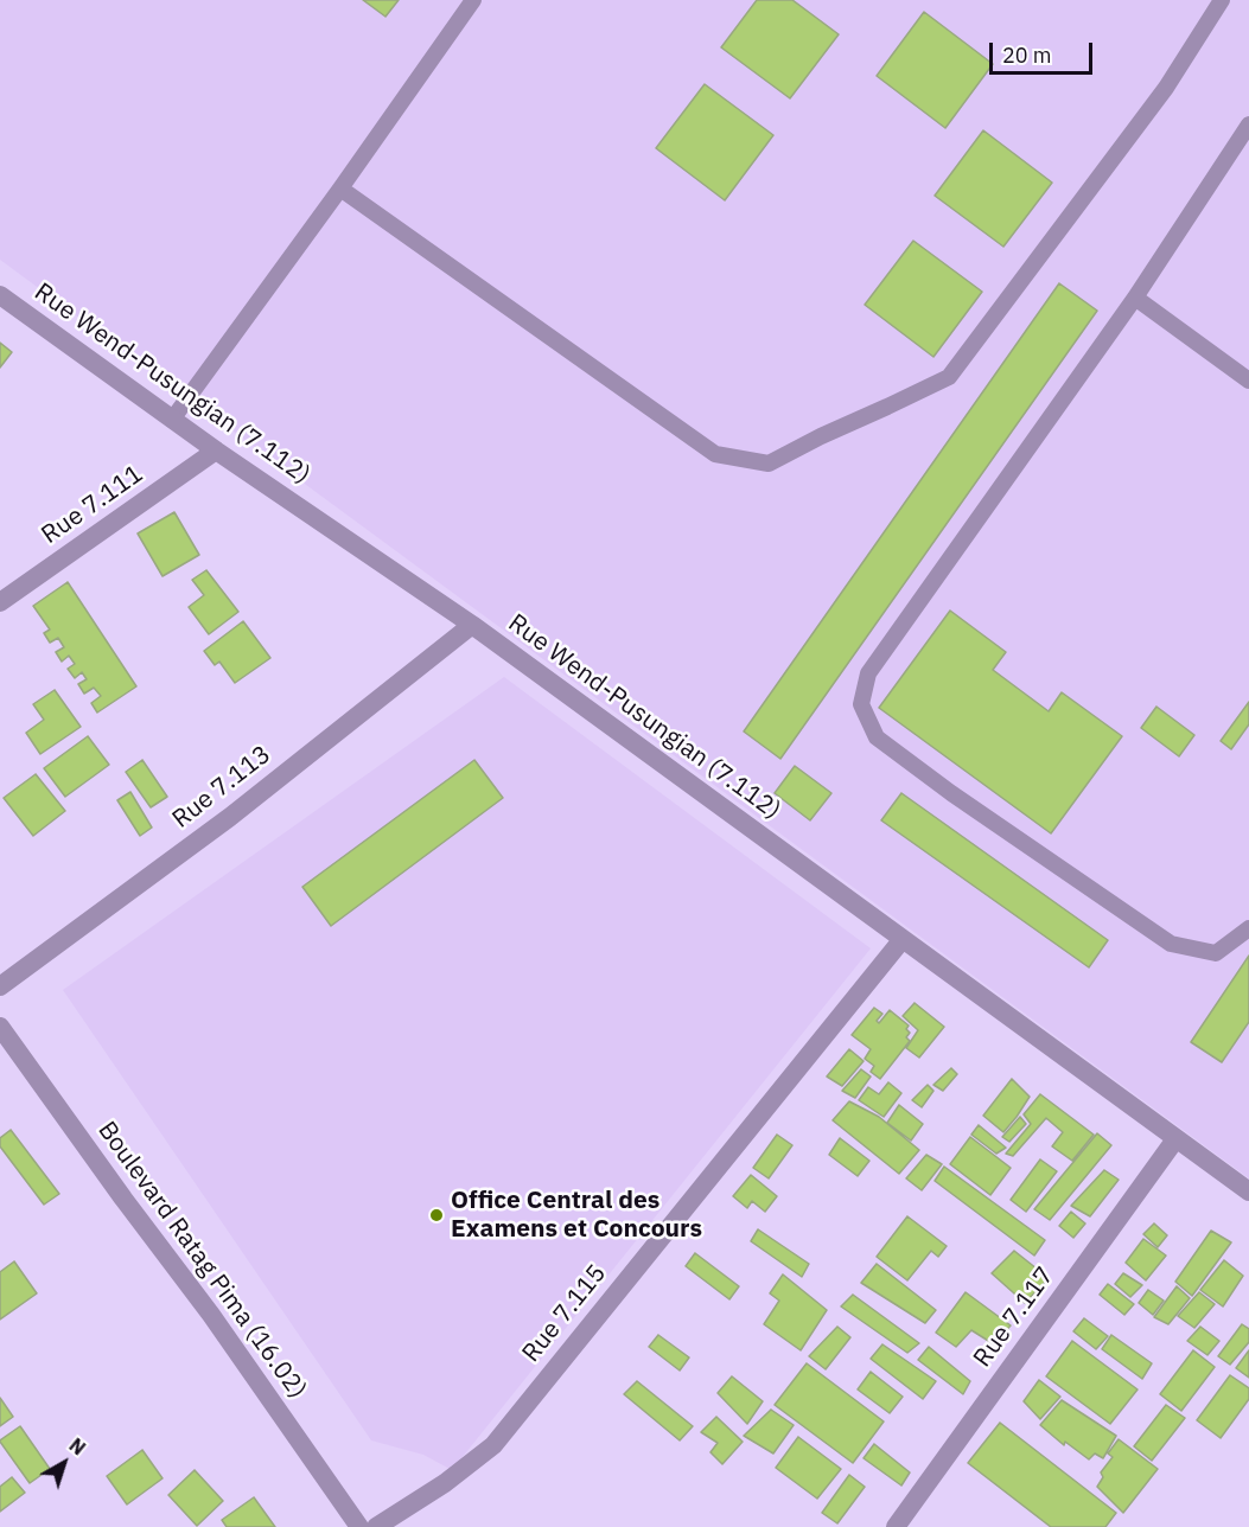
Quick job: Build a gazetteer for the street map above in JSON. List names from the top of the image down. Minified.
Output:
{"streets":{"street":["Rue Wend-Pusungian (7.112)","Rue 7.111","Rue 7.113","Boulevard Ratag Pima (16.02)","Rue 7.115","Rue 7.117"]},"crossings":[["Rue Wend-Pusungian (7.112)","Rue 7.111"],["Rue Wend-Pusungian (7.112)","Rue 7.113"],["Rue Wend-Pusungian (7.112)","Rue 7.115"],["Rue Wend-Pusungian (7.112)","Rue 7.117"]],"places":["Office Central des Examens et Concours"],"scale_bar":"20 m","north":"top right"}
